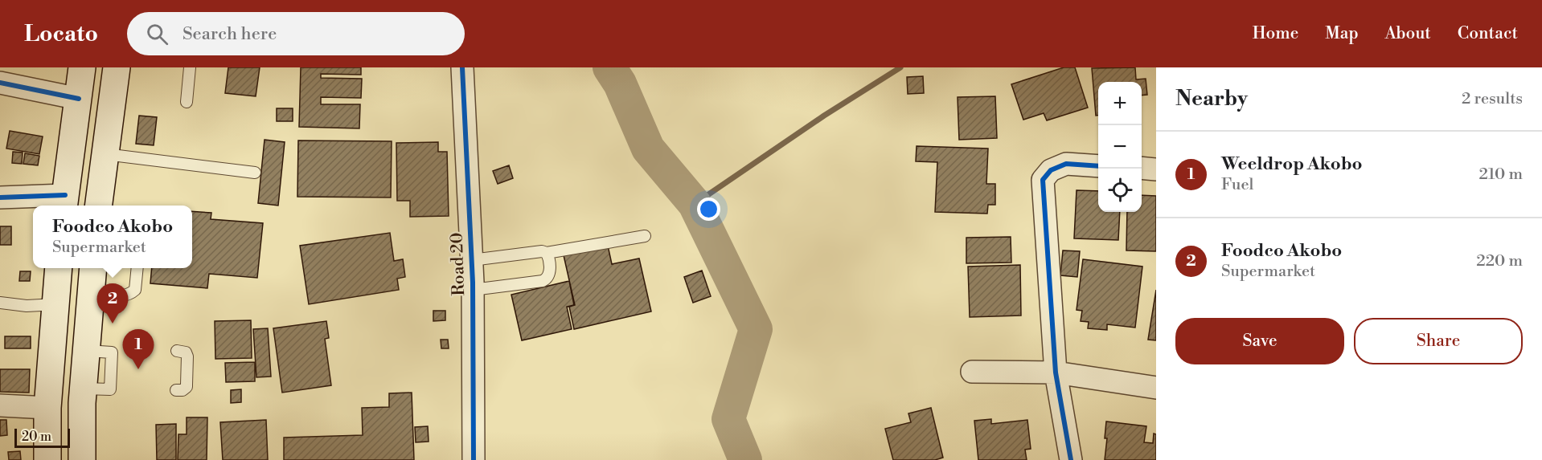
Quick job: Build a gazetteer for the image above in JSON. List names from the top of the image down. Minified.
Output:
{"streets":{"street":["Road 20"]},"scale_bar":"20 m","page":{"header":"Locato","search":"Search here","nav":["Home","Map","About","Contact"],"heading":["Nearby","2 results"],"map_buttons":["+","−"],"list":[{"mark":"1","name":"Weeldrop Akobo","note":"Fuel","value":"210 m"},{"mark":"2","name":"Foodco Akobo","note":"Supermarket","value":"220 m"}],"popup":["Foodco Akobo","Supermarket"],"pins":["2","1"],"buttons":["Save","Share"],"scale":"20 m"}}
